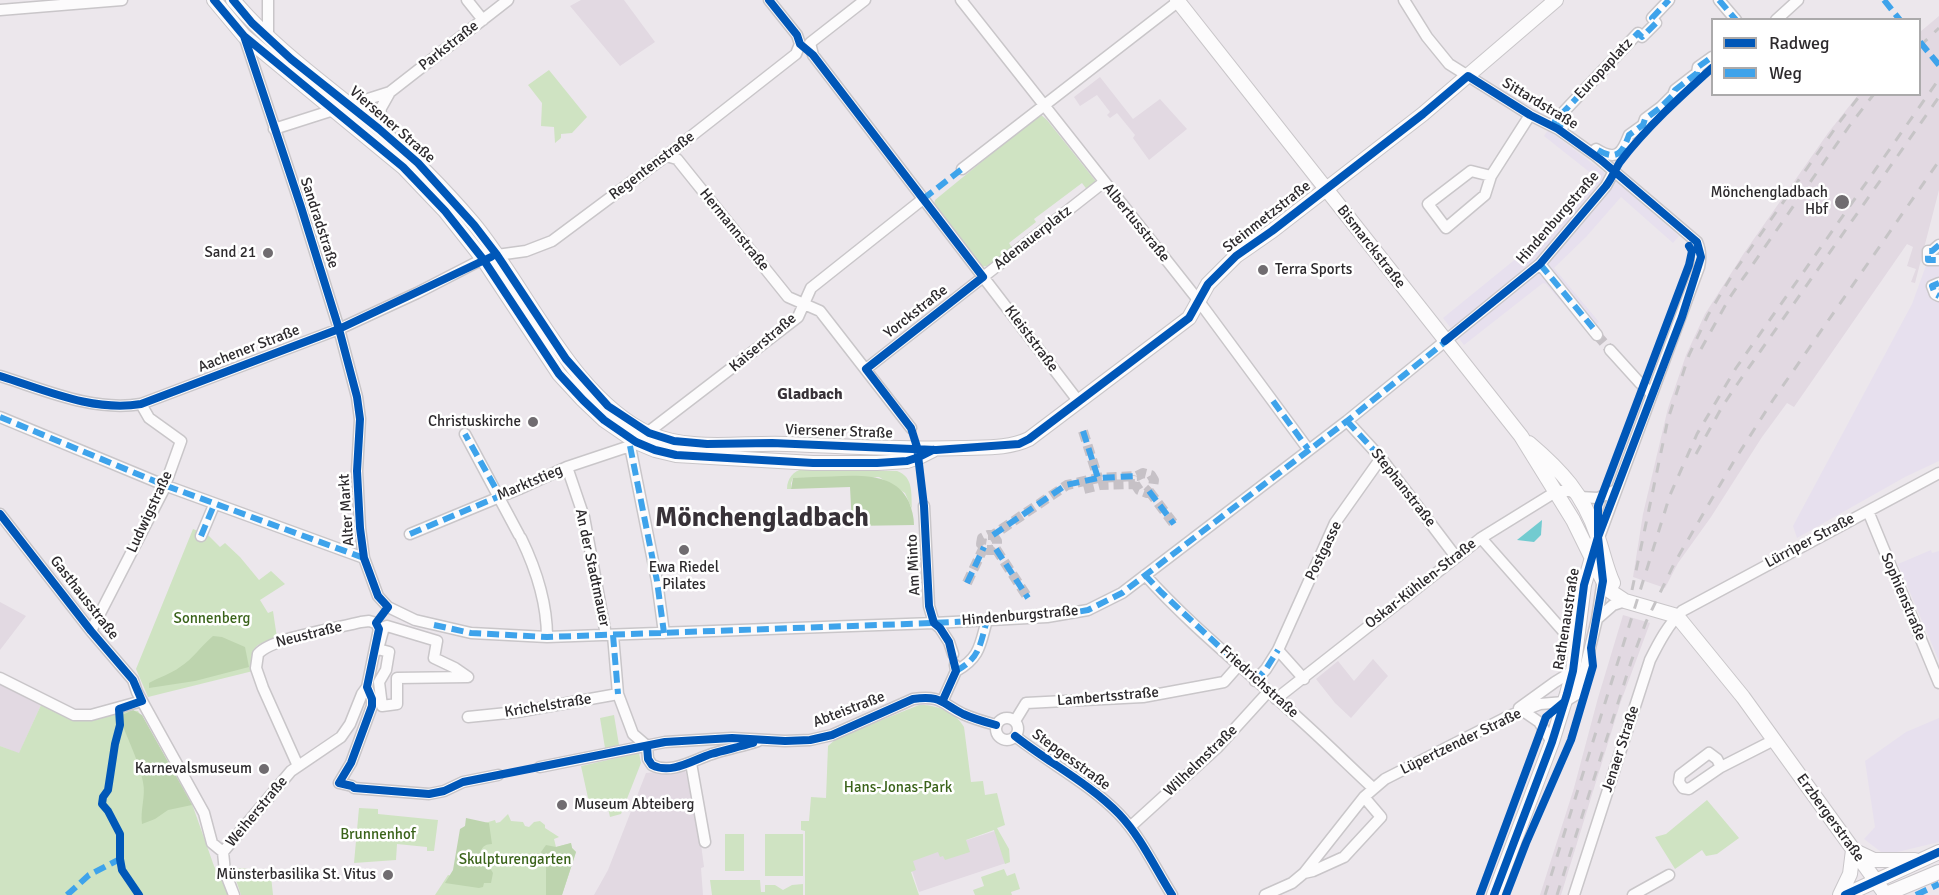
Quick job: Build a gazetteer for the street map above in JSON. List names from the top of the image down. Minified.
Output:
{"streets":{"main road":["Viersener Straße","Steinmetzstraße","Bismarckstraße","Rathenaustraße","Erzbergerstraße"],"street":["Parkstraße","Europaplatz","Sittardstraße","Regentenstraße","Hindenburgstraße","Sandradstraße","Albertusstraße","Hermannstraße","Adenauerplatz","Yorckstraße","Kleiststraße","Kaiserstraße","Aachener Straße","Marktstieg","Stephanstraße","Alter Markt","Ludwigstraße","Lürriper Straße","Postgasse","Am Minto","An der Stadtmauer","Oskar-Kühlen-Straße","Sophienstraße","Gasthausstraße","Neustraße","Friedrichstraße","Lambertsstraße","Krichelstraße","Abteistraße","Lüpertzender Straße","Jenaer Straße","Stepgesstraße","Wilhelmstraße","Weiherstraße"]},"crossings":[["Parkstraße","Viersener Straße"],["Parkstraße","Sandradstraße"],["Sittardstraße","Steinmetzstraße"],["Sittardstraße","Hindenburgstraße"],["Viersener Straße","Regentenstraße"],["Viersener Straße","Steinmetzstraße"],["Viersener Straße","Sandradstraße"],["Viersener Straße","Kaiserstraße"],["Viersener Straße","Aachener Straße"],["Viersener Straße","Marktstieg"],["Regentenstraße","Hermannstraße"],["Regentenstraße","Aachener Straße"],["Steinmetzstraße","Albertusstraße"],["Steinmetzstraße","Bismarckstraße"],["Steinmetzstraße","Kleiststraße"],["Hindenburgstraße","Albertusstraße"],["Hindenburgstraße","Bismarckstraße"],["Hindenburgstraße","Stephanstraße"],["Hindenburgstraße","Alter Markt"],["Hindenburgstraße","Am Minto"],["Hindenburgstraße","An der Stadtmauer"],["Hindenburgstraße","Friedrichstraße"],["Sandradstraße","Aachener Straße"],["Sandradstraße","Alter Markt"],["Albertusstraße","Adenauerplatz"],["Hermannstraße","Yorckstraße"],["Hermannstraße","Kaiserstraße"],["Adenauerplatz","Yorckstraße"],["Adenauerplatz","Kleiststraße"],["Adenauerplatz","Kaiserstraße"],["Bismarckstraße","Oskar-Kühlen-Straße"],["Bismarckstraße","Rathenaustraße"],["Yorckstraße","Kleiststraße"],["Kaiserstraße","Marktstieg"],["Aachener Straße","Ludwigstraße"],["Marktstieg","An der Stadtmauer"],["Stephanstraße","Postgasse"],["Stephanstraße","Oskar-Kühlen-Straße"],["Alter Markt","Ludwigstraße"],["Ludwigstraße","Gasthausstraße"],["Lürriper Straße","Sophienstraße"],["Lürriper Straße","Jenaer Straße"],["Lürriper Straße","Erzbergerstraße"],["Postgasse","Friedrichstraße"],["Oskar-Kühlen-Straße","Friedrichstraße"],["Oskar-Kühlen-Straße","Wilhelmstraße"],["Gasthausstraße","Weiherstraße"],["Rathenaustraße","Lüpertzender Straße"],["Neustraße","Weiherstraße"],["Friedrichstraße","Lambertsstraße"],["Friedrichstraße","Lüpertzender Straße"],["Friedrichstraße","Wilhelmstraße"],["Lambertsstraße","Stepgesstraße"],["Jenaer Straße","Erzbergerstraße"],["Stepgesstraße","Wilhelmstraße"]],"districts":["Gladbach","Mönchengladbach"],"parks":["Sonnenberg","Hans-Jonas-Park","Brunnenhof","Skulpturengarten"],"places":["Mönchengladbach Hbf","Sand 21","Terra Sports","Christuskirche","Ewa Riedel Pilates","Karnevalsmuseum","Museum Abteiberg","Münsterbasilika St. Vitus"],"legend":["Radweg","Weg"]}
